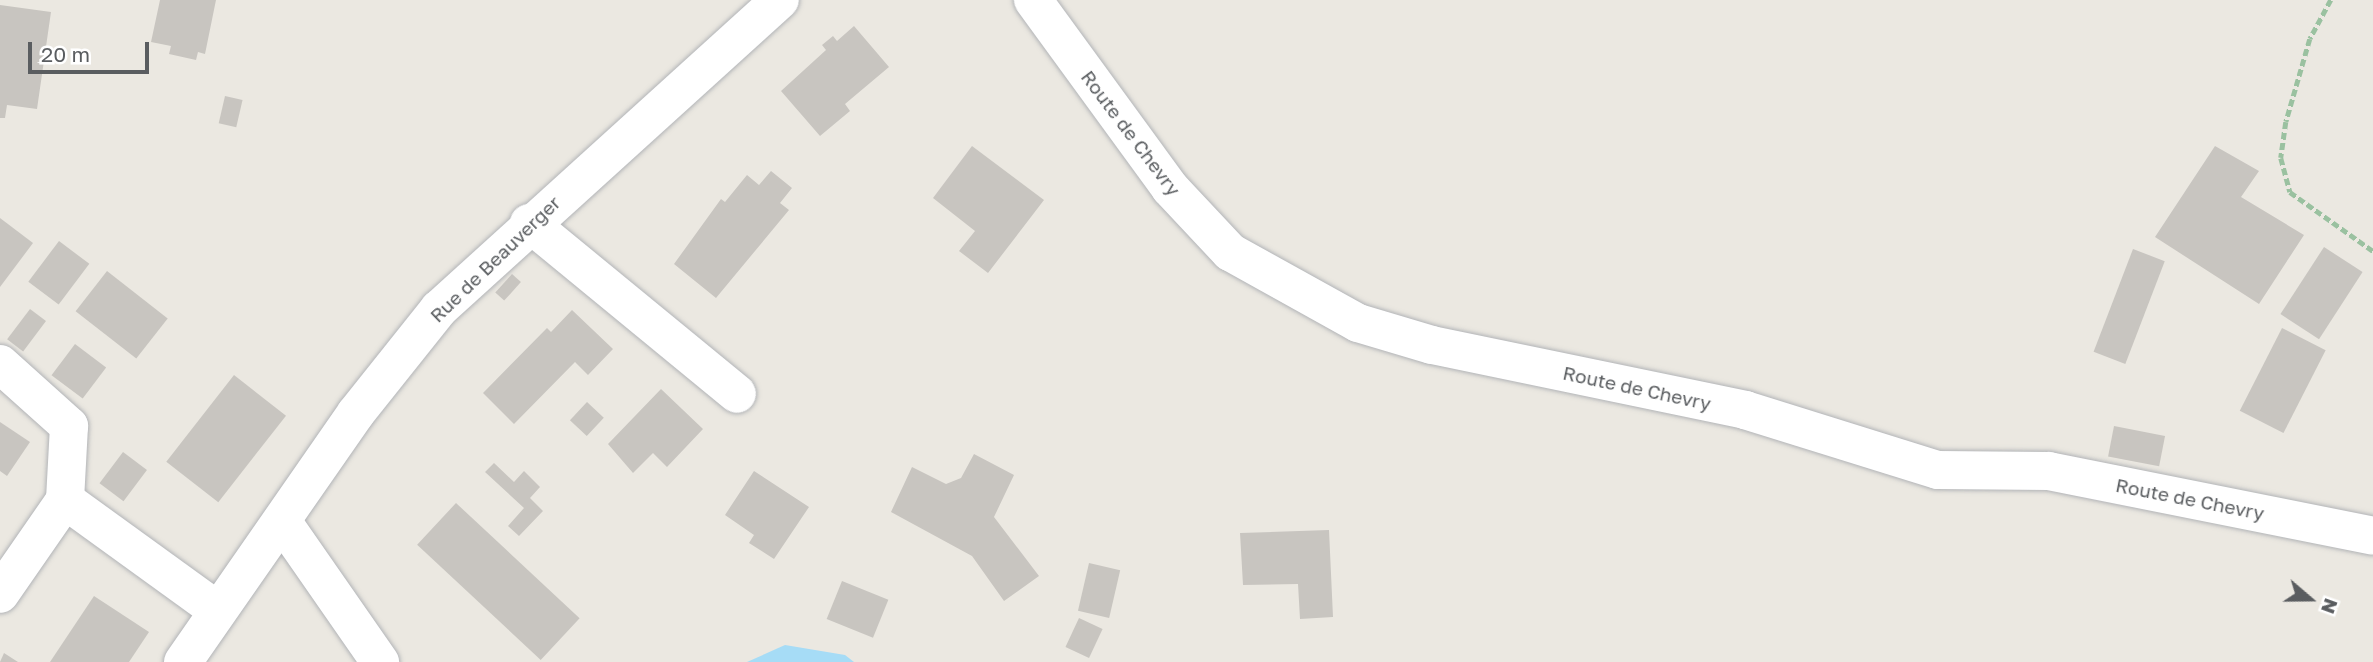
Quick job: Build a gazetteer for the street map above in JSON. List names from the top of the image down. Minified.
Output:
{"streets":{"street":["Route de Chevry","Rue de Beauverger"]},"scale_bar":"20 m","north":"right"}
